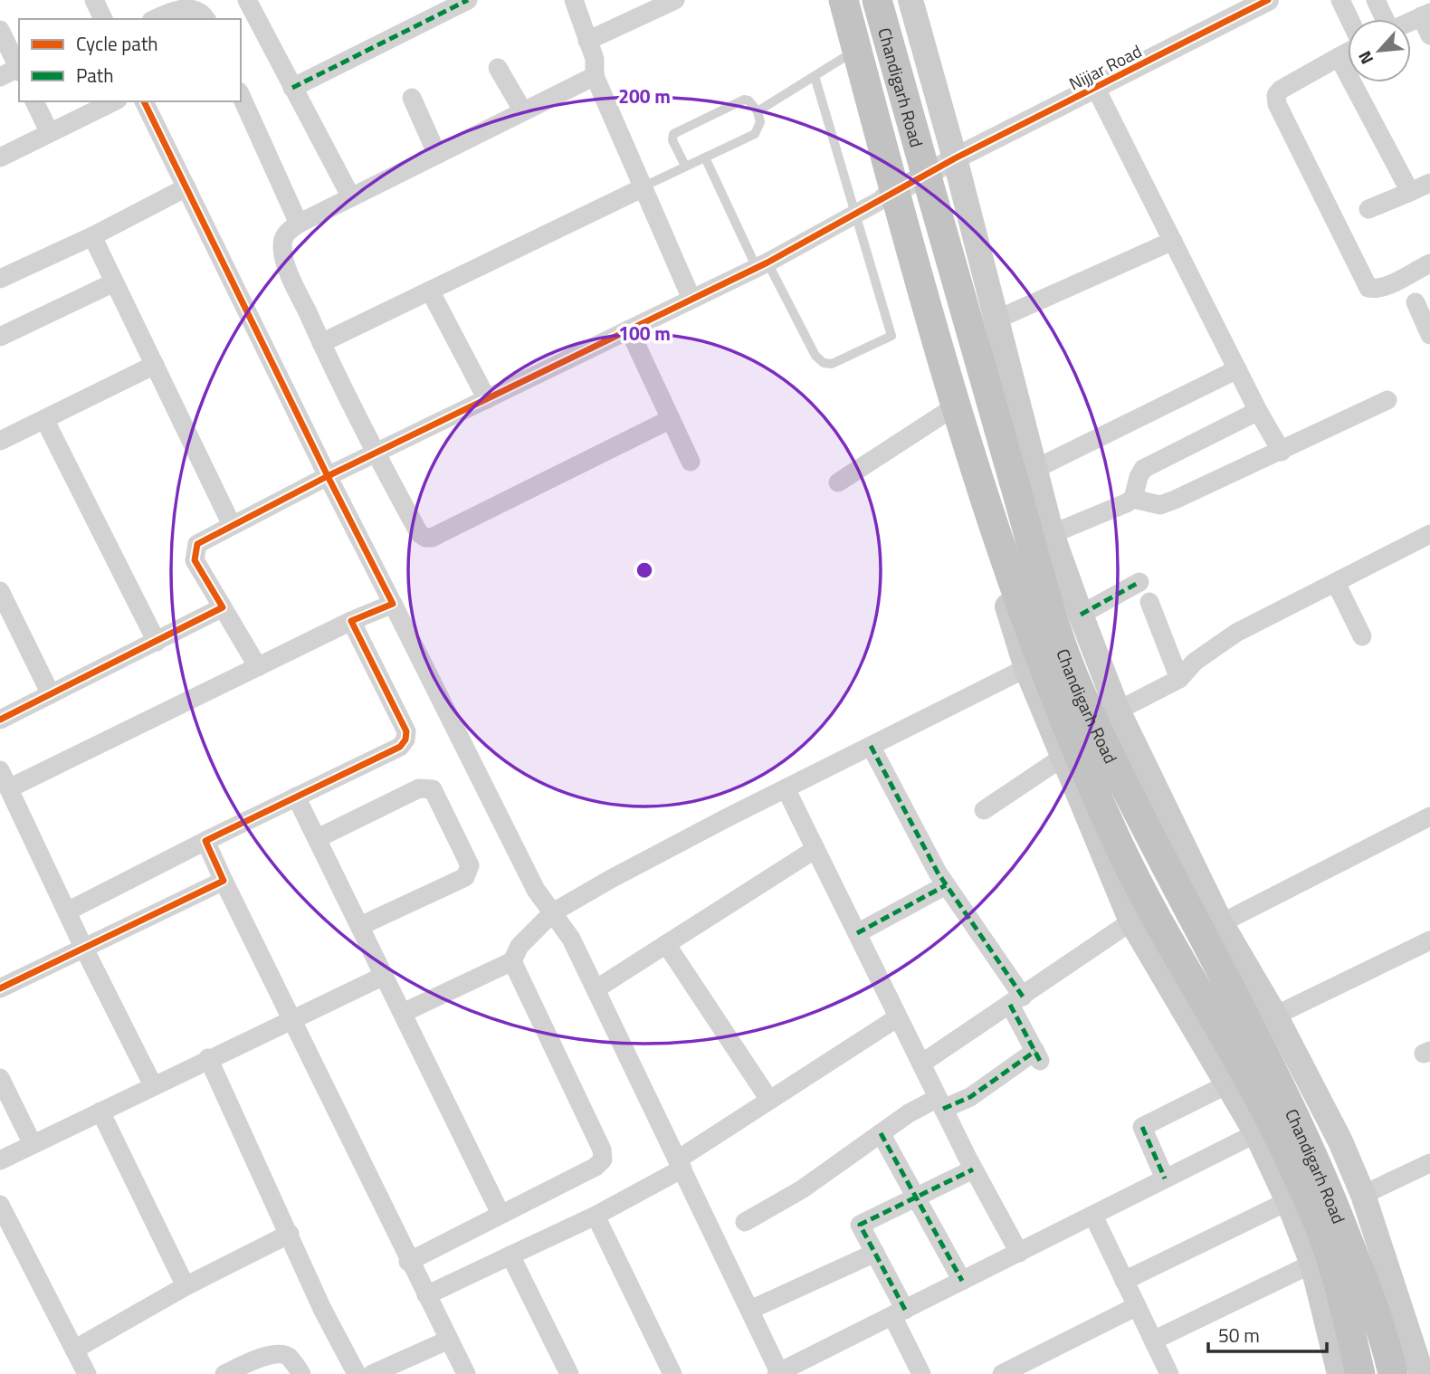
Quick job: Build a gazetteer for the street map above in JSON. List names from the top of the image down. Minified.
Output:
{"streets":{"highway":["Chandigarh Road"],"street":["Nijjar Road"]},"legend":["Cycle path","Path"],"scale_bar":"50 m","north":"bottom left","rings":["200 m","100 m"]}
